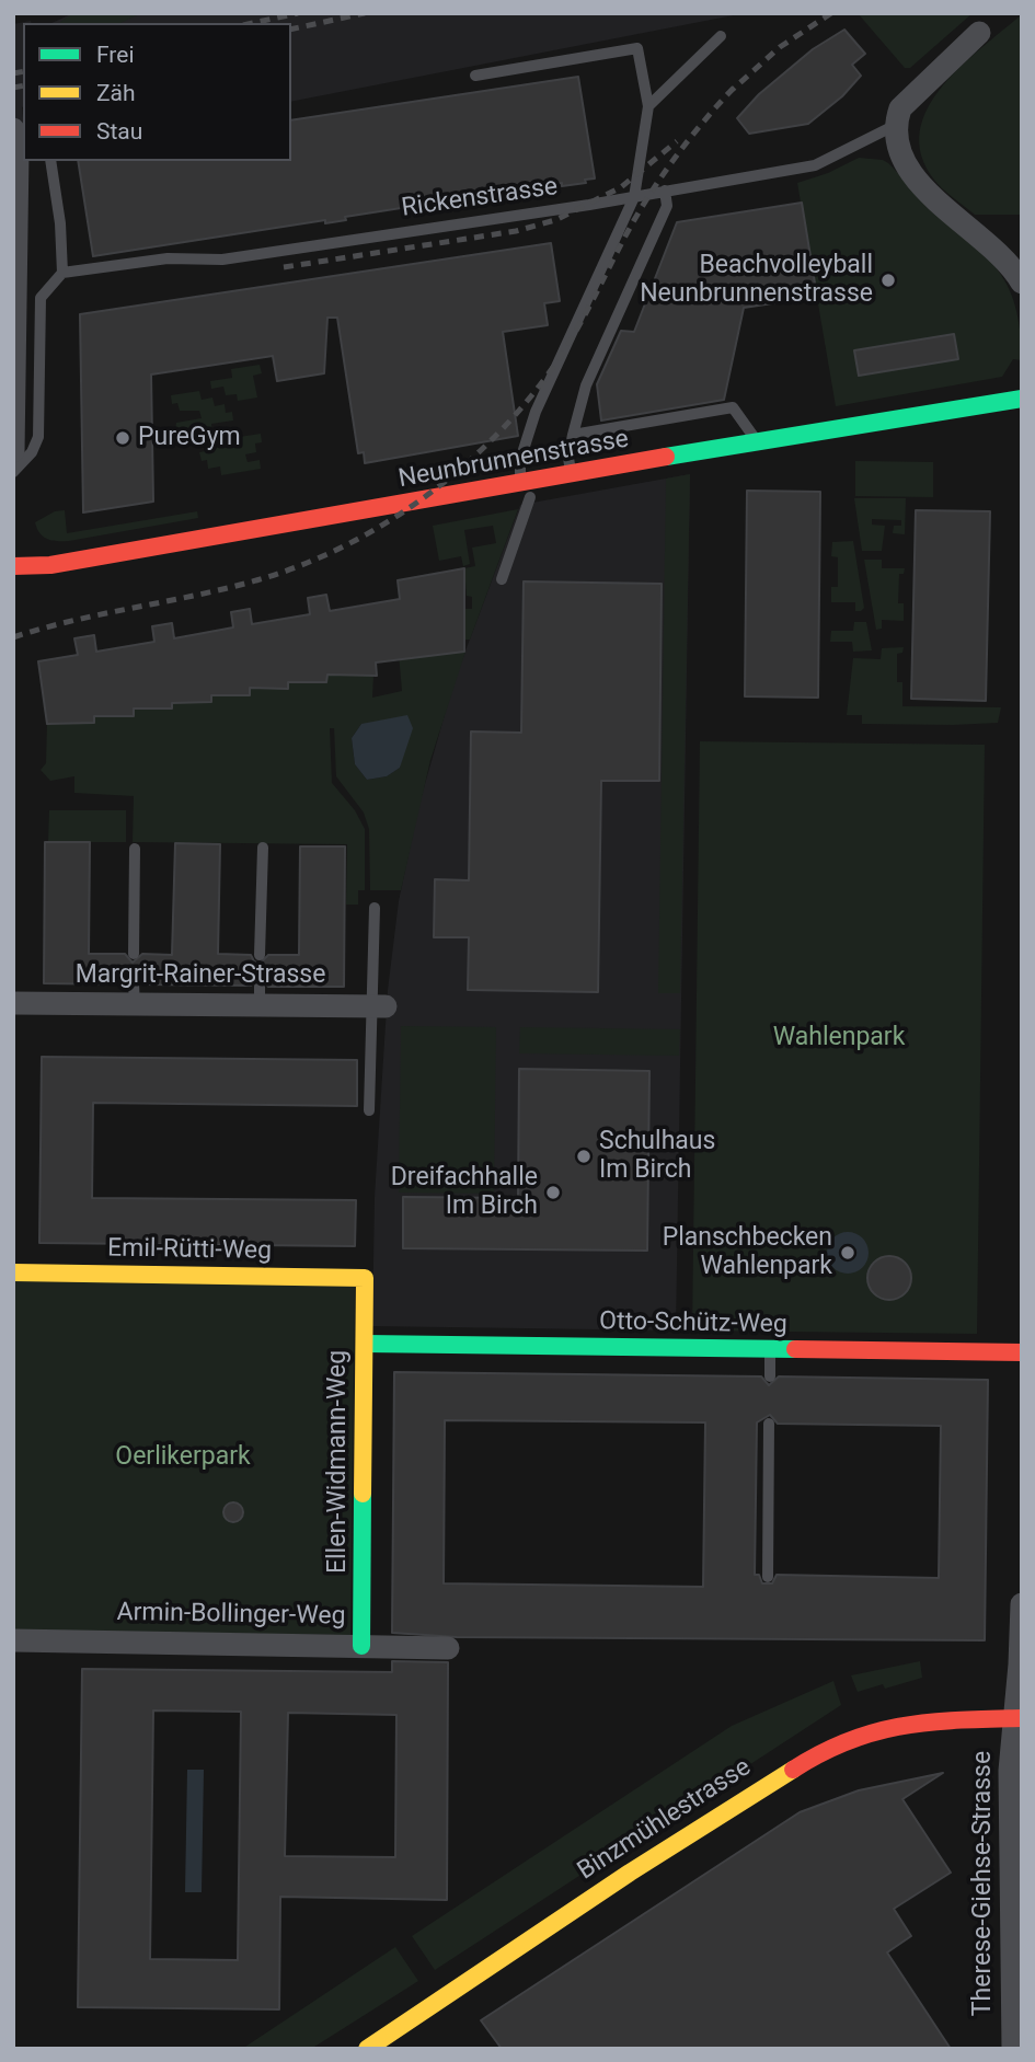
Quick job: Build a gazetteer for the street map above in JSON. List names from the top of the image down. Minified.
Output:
{"streets":{"street":["Neunbrunnenstrasse","Margrit-Rainer-Strasse","Emil-Rütti-Weg","Otto-Schütz-Weg","Ellen-Widmann-Weg","Armin-Bollinger-Weg","Binzmühlestrasse","Therese-Giehse-Strasse"],"lane":["Rickenstrasse"]},"crossings":[["Emil-Rütti-Weg","Ellen-Widmann-Weg"],["Otto-Schütz-Weg","Ellen-Widmann-Weg"],["Ellen-Widmann-Weg","Armin-Bollinger-Weg"],["Binzmühlestrasse","Therese-Giehse-Strasse"]],"parks":["Wahlenpark","Oerlikerpark"],"places":["Beachvolleyball Neunbrunnenstrasse","PureGym","Schulhaus Im Birch","Dreifachhalle Im Birch","Planschbecken Wahlenpark"],"legend":["Frei","Zäh","Stau"]}
